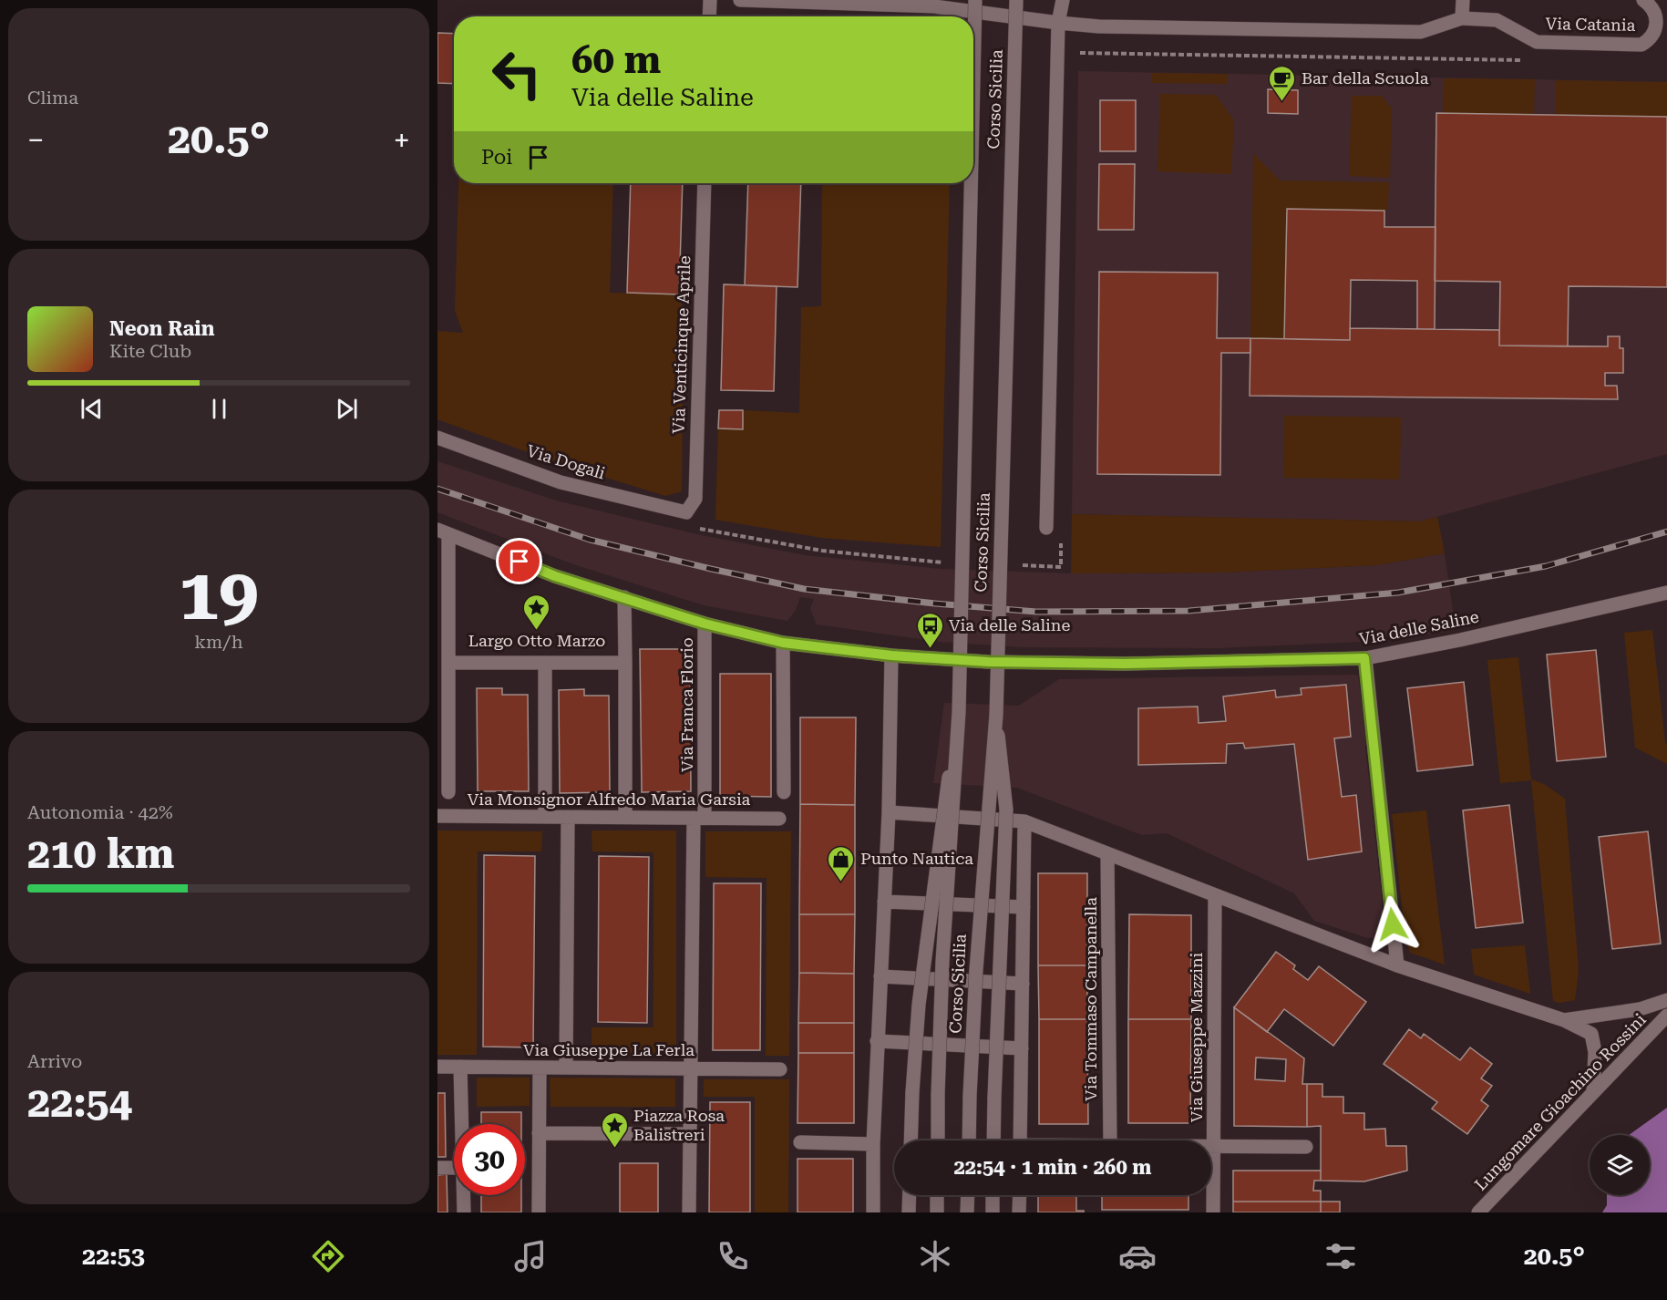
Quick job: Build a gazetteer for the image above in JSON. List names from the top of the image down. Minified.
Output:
{"streets":{"street":["Via Catania","Corso Sicilia","Via Venticinque Aprile","Via Dogali","Via delle Saline","Via Franca Florio","Via Monsignor Alfredo Maria Garsia","Via Tommaso Campanella","Via Giuseppe Mazzini","Via Giuseppe La Ferla","Lungomare Gioachino Rossini"]},"crossings":[["Via Venticinque Aprile","Via Dogali"],["Via delle Saline","Via Franca Florio"],["Via Franca Florio","Via Monsignor Alfredo Maria Garsia"],["Via Franca Florio","Via Giuseppe La Ferla"]],"places":{"cafe":["Bar della Scuola"],"place":["Largo Otto Marzo","Piazza Rosa Balistreri"],"bus stop":["Via delle Saline"],"shop":["Punto Nautica"]},"page":{"tile":["Clima",["19","km/h"],["Autonomia · 42%","210 km"],["Arrivo","22:54"]],"turn":["60 m","Via delle Saline"],"heat":["−","20.5°","+"],"then":"Poi","song":["Neon Rain","Kite Club"],"limit":"30","trip":"22:54 · 1 min · 260 m","tabs":["22:53","20.5°"]}}
